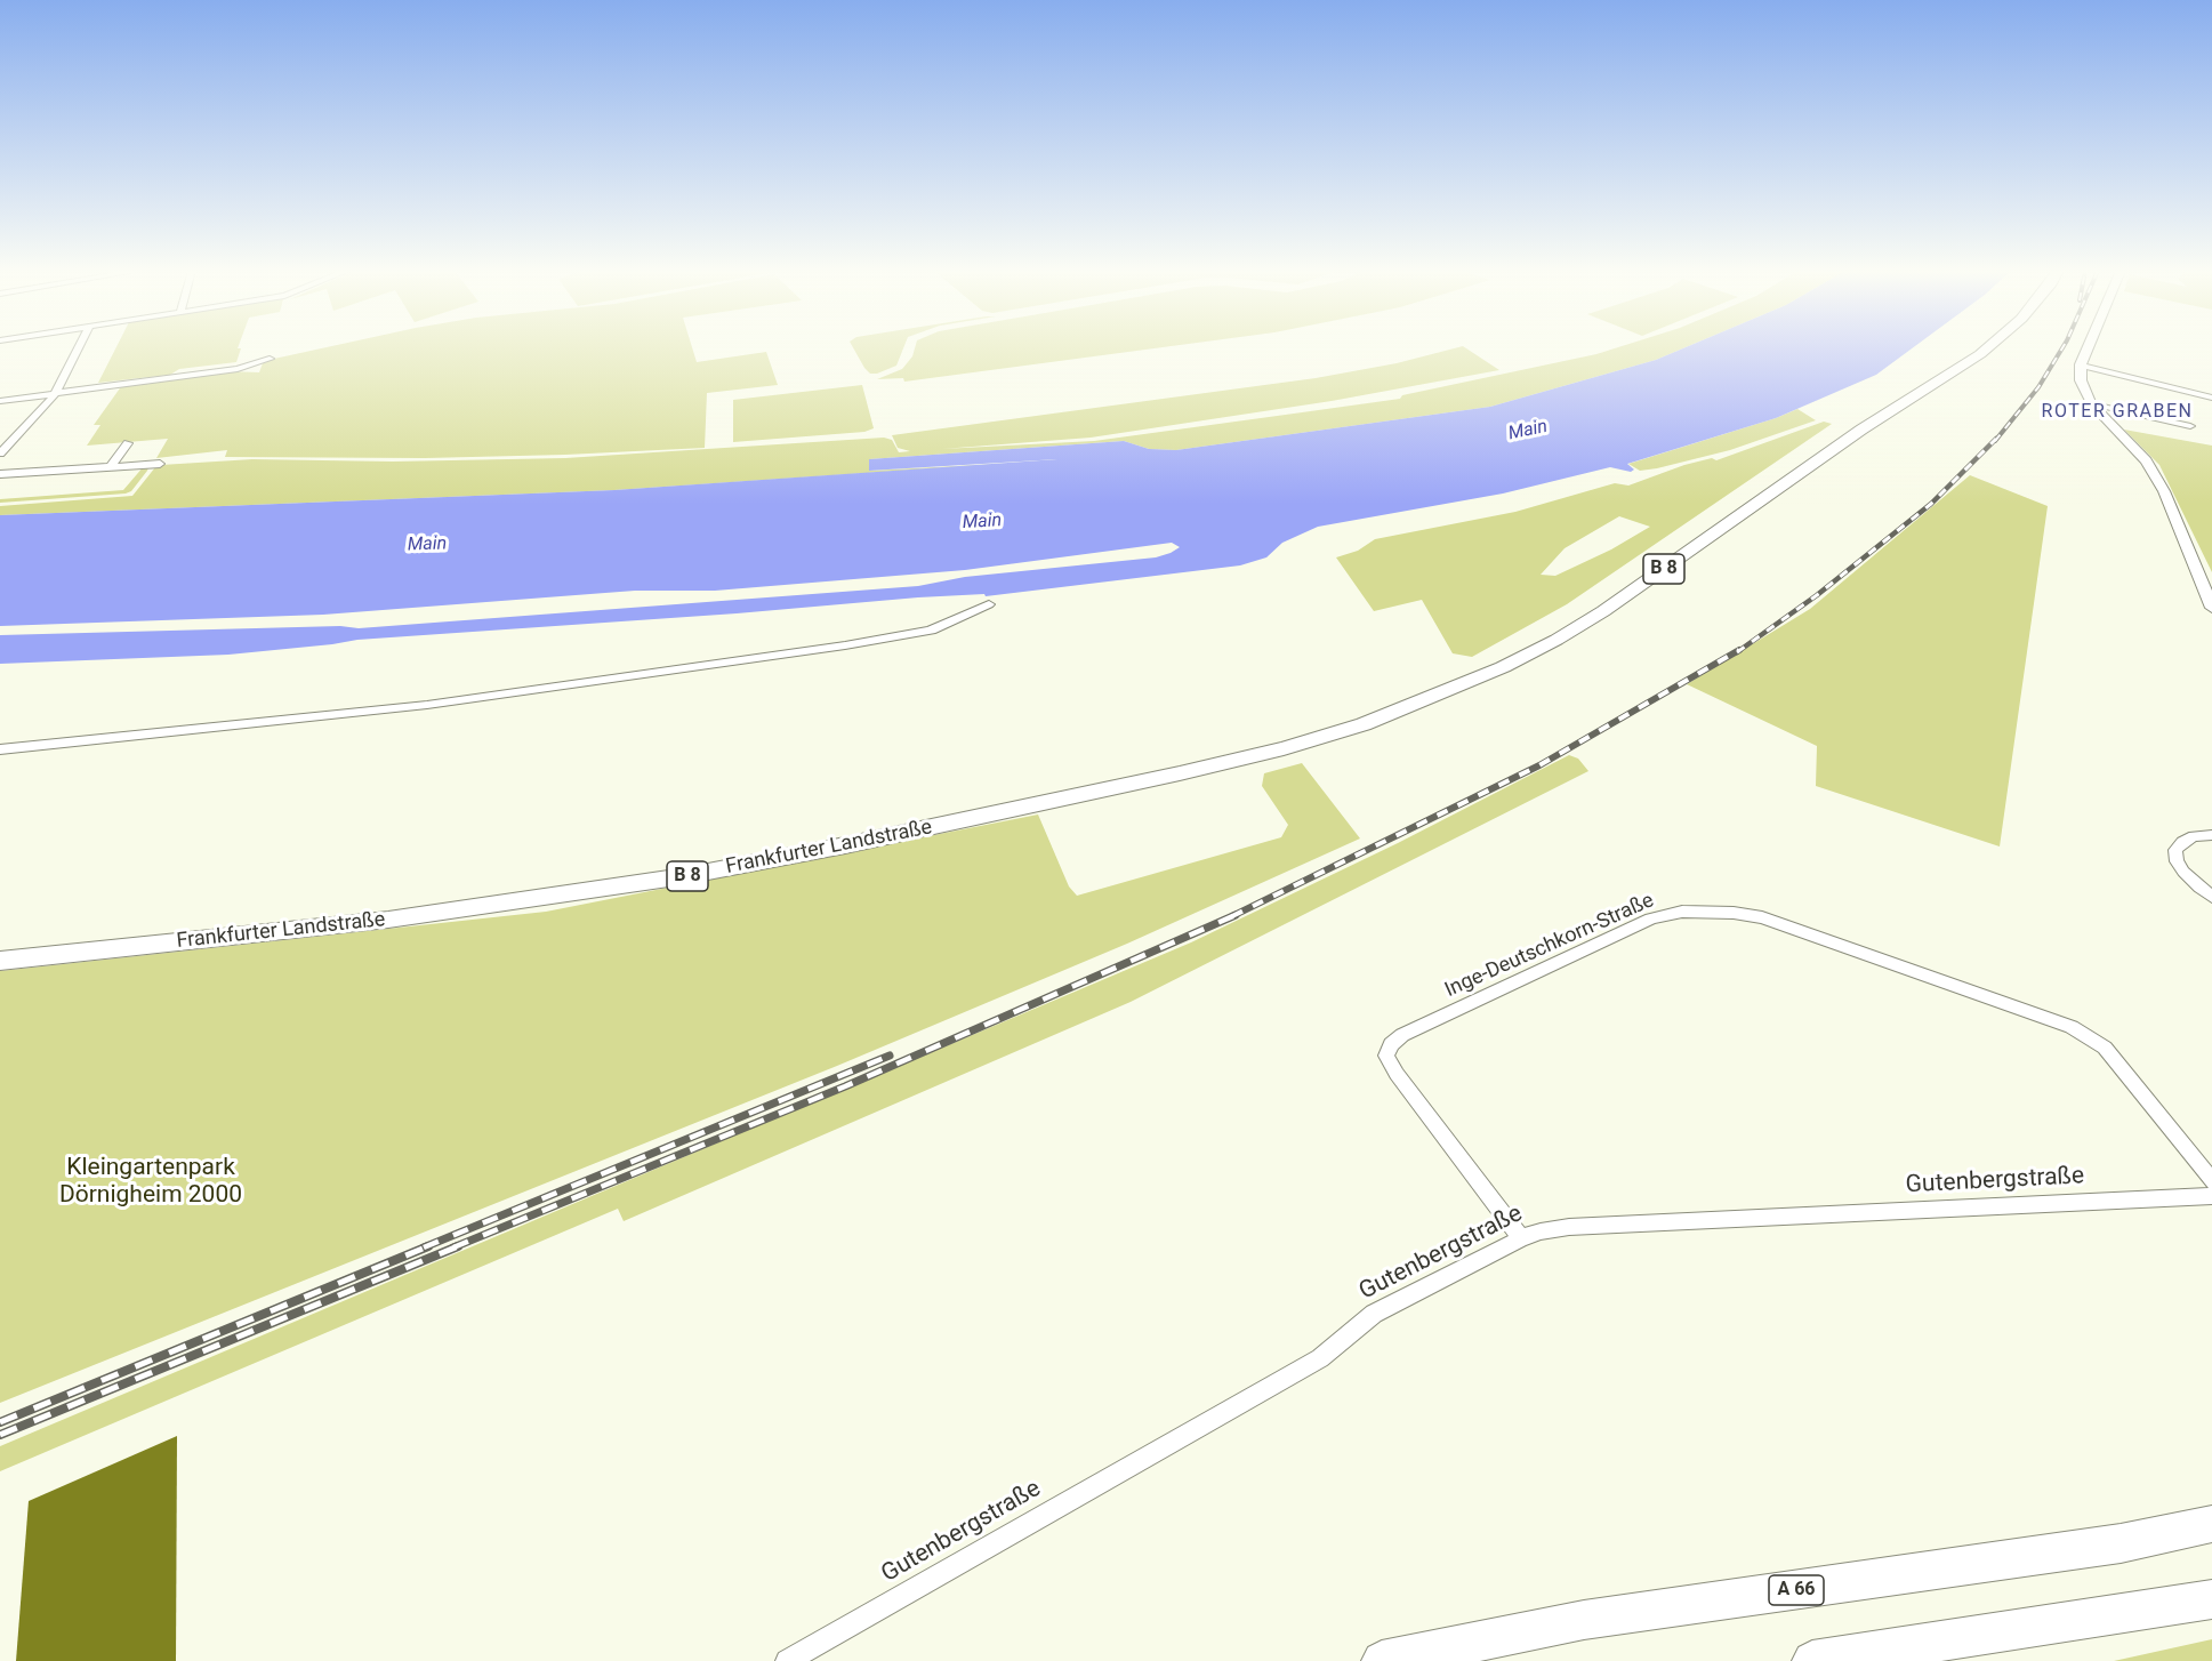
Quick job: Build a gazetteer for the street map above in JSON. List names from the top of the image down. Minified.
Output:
{"streets":{"highway":["A 66"],"main road":["B 8","Frankfurter Landstraße"],"street":["Inge-Deutschkorn-Straße","Gutenbergstraße"]},"crossings":[["B 8","Frankfurter Landstraße"],["Inge-Deutschkorn-Straße","Gutenbergstraße"]],"districts":["ROTER GRABEN"],"water":["Main"],"parks":["Kleingartenpark Dörnigheim 2000"]}
